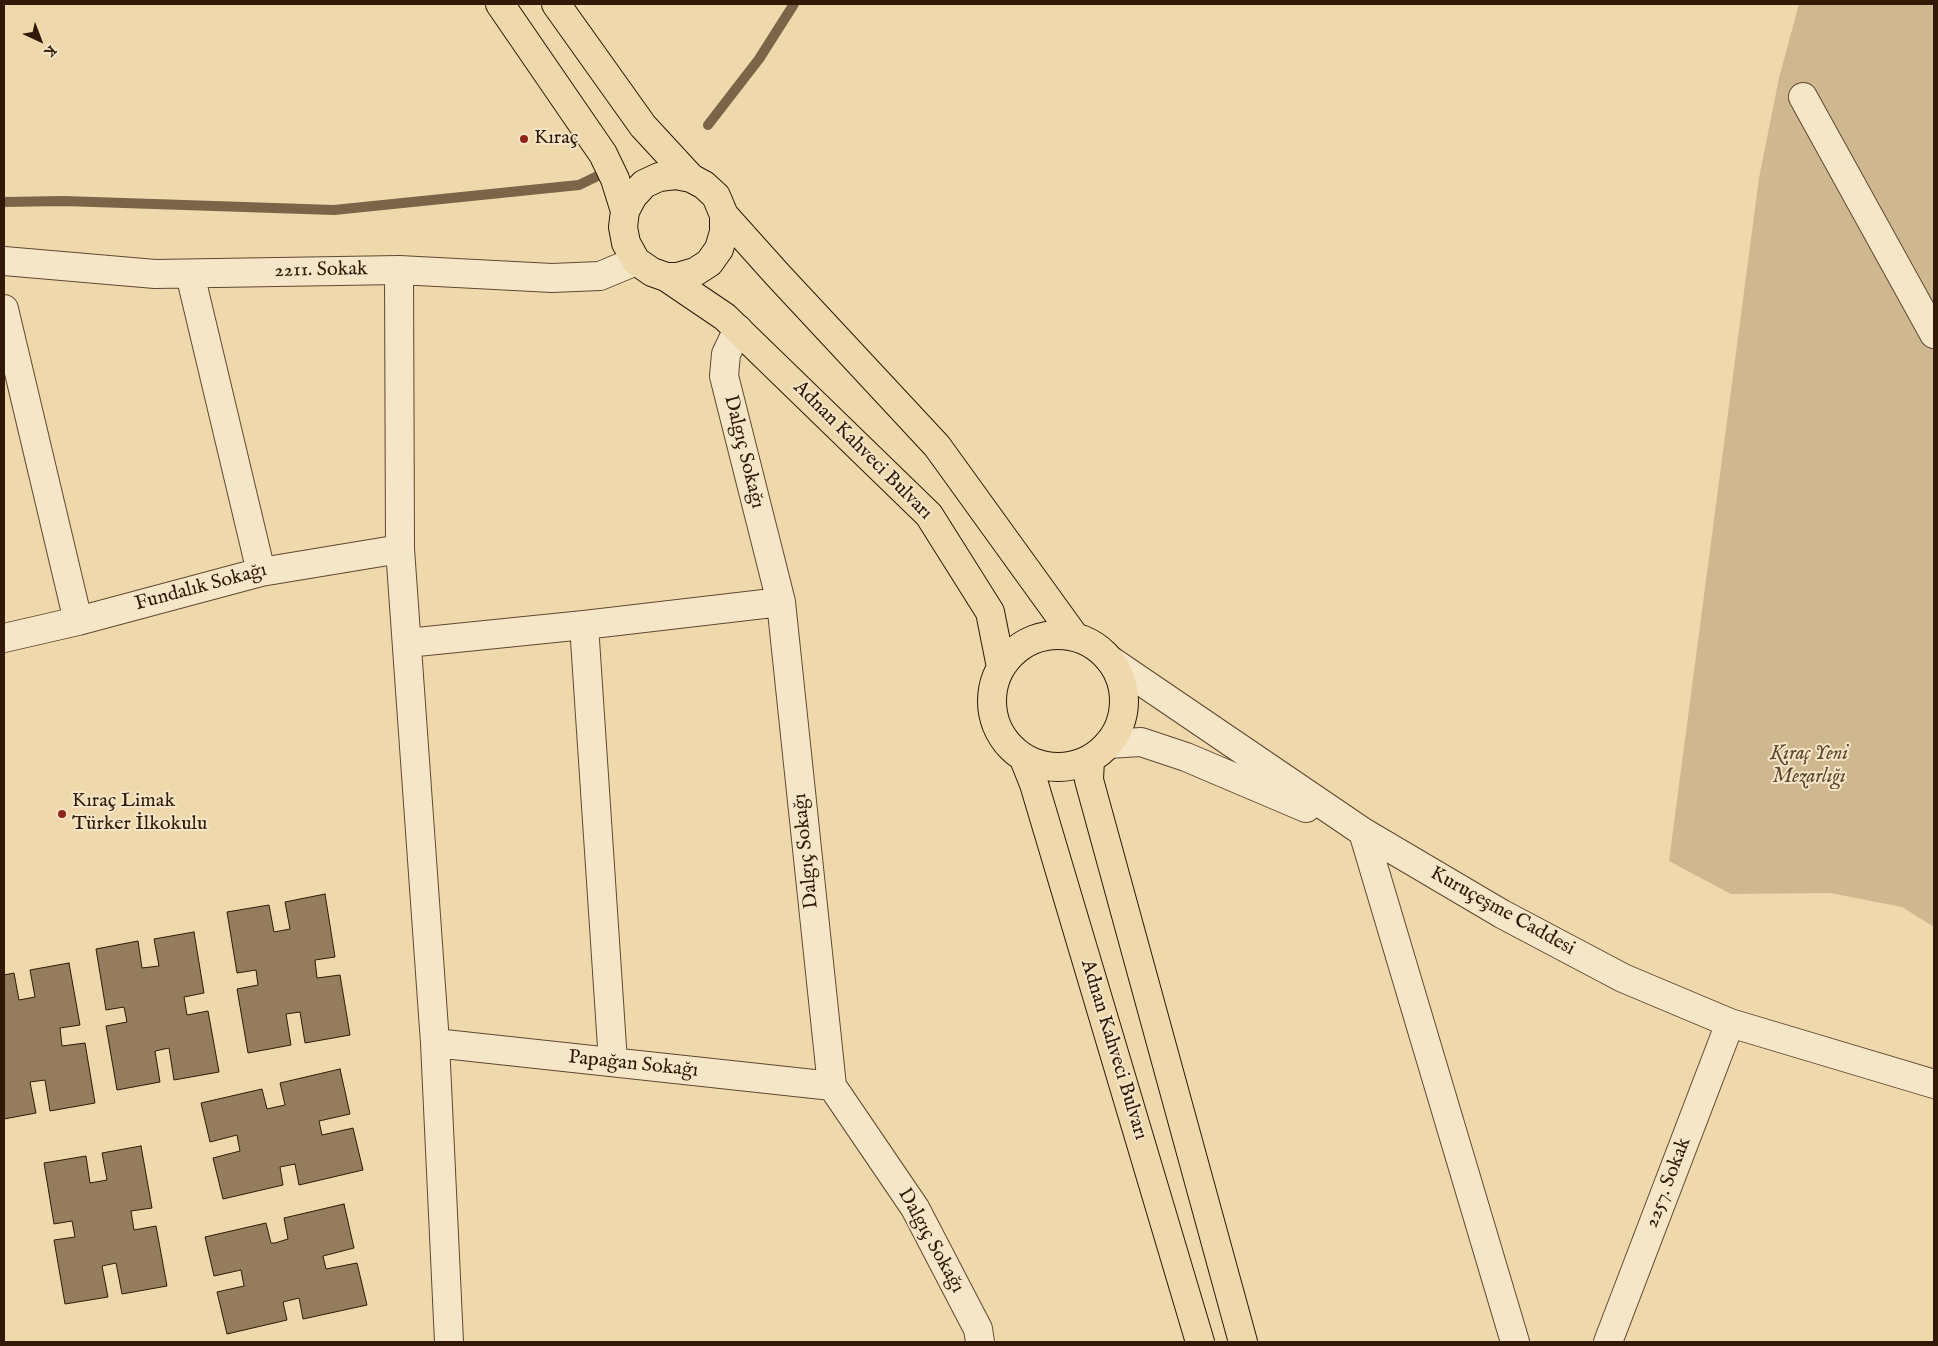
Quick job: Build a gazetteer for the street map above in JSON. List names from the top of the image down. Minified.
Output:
{"streets":{"main road":["Adnan Kahveci Bulvarı"],"street":["2211. Sokak","Dalgıç Sokağı","Fundalık Sokağı","Kuruçeşme Caddesi","Papağan Sokağı","2257. Sokak"]},"crossings":[["2211. Sokak","Adnan Kahveci Bulvarı"],["Adnan Kahveci Bulvarı","Dalgıç Sokağı"],["Adnan Kahveci Bulvarı","Kuruçeşme Caddesi"],["Dalgıç Sokağı","Papağan Sokağı"],["Kuruçeşme Caddesi","2257. Sokak"]],"parks":["Kıraç Yeni Mezarlığı"],"places":["Kıraç","Kıraç Limak Türker İlkokulu"],"north":"bottom right"}
